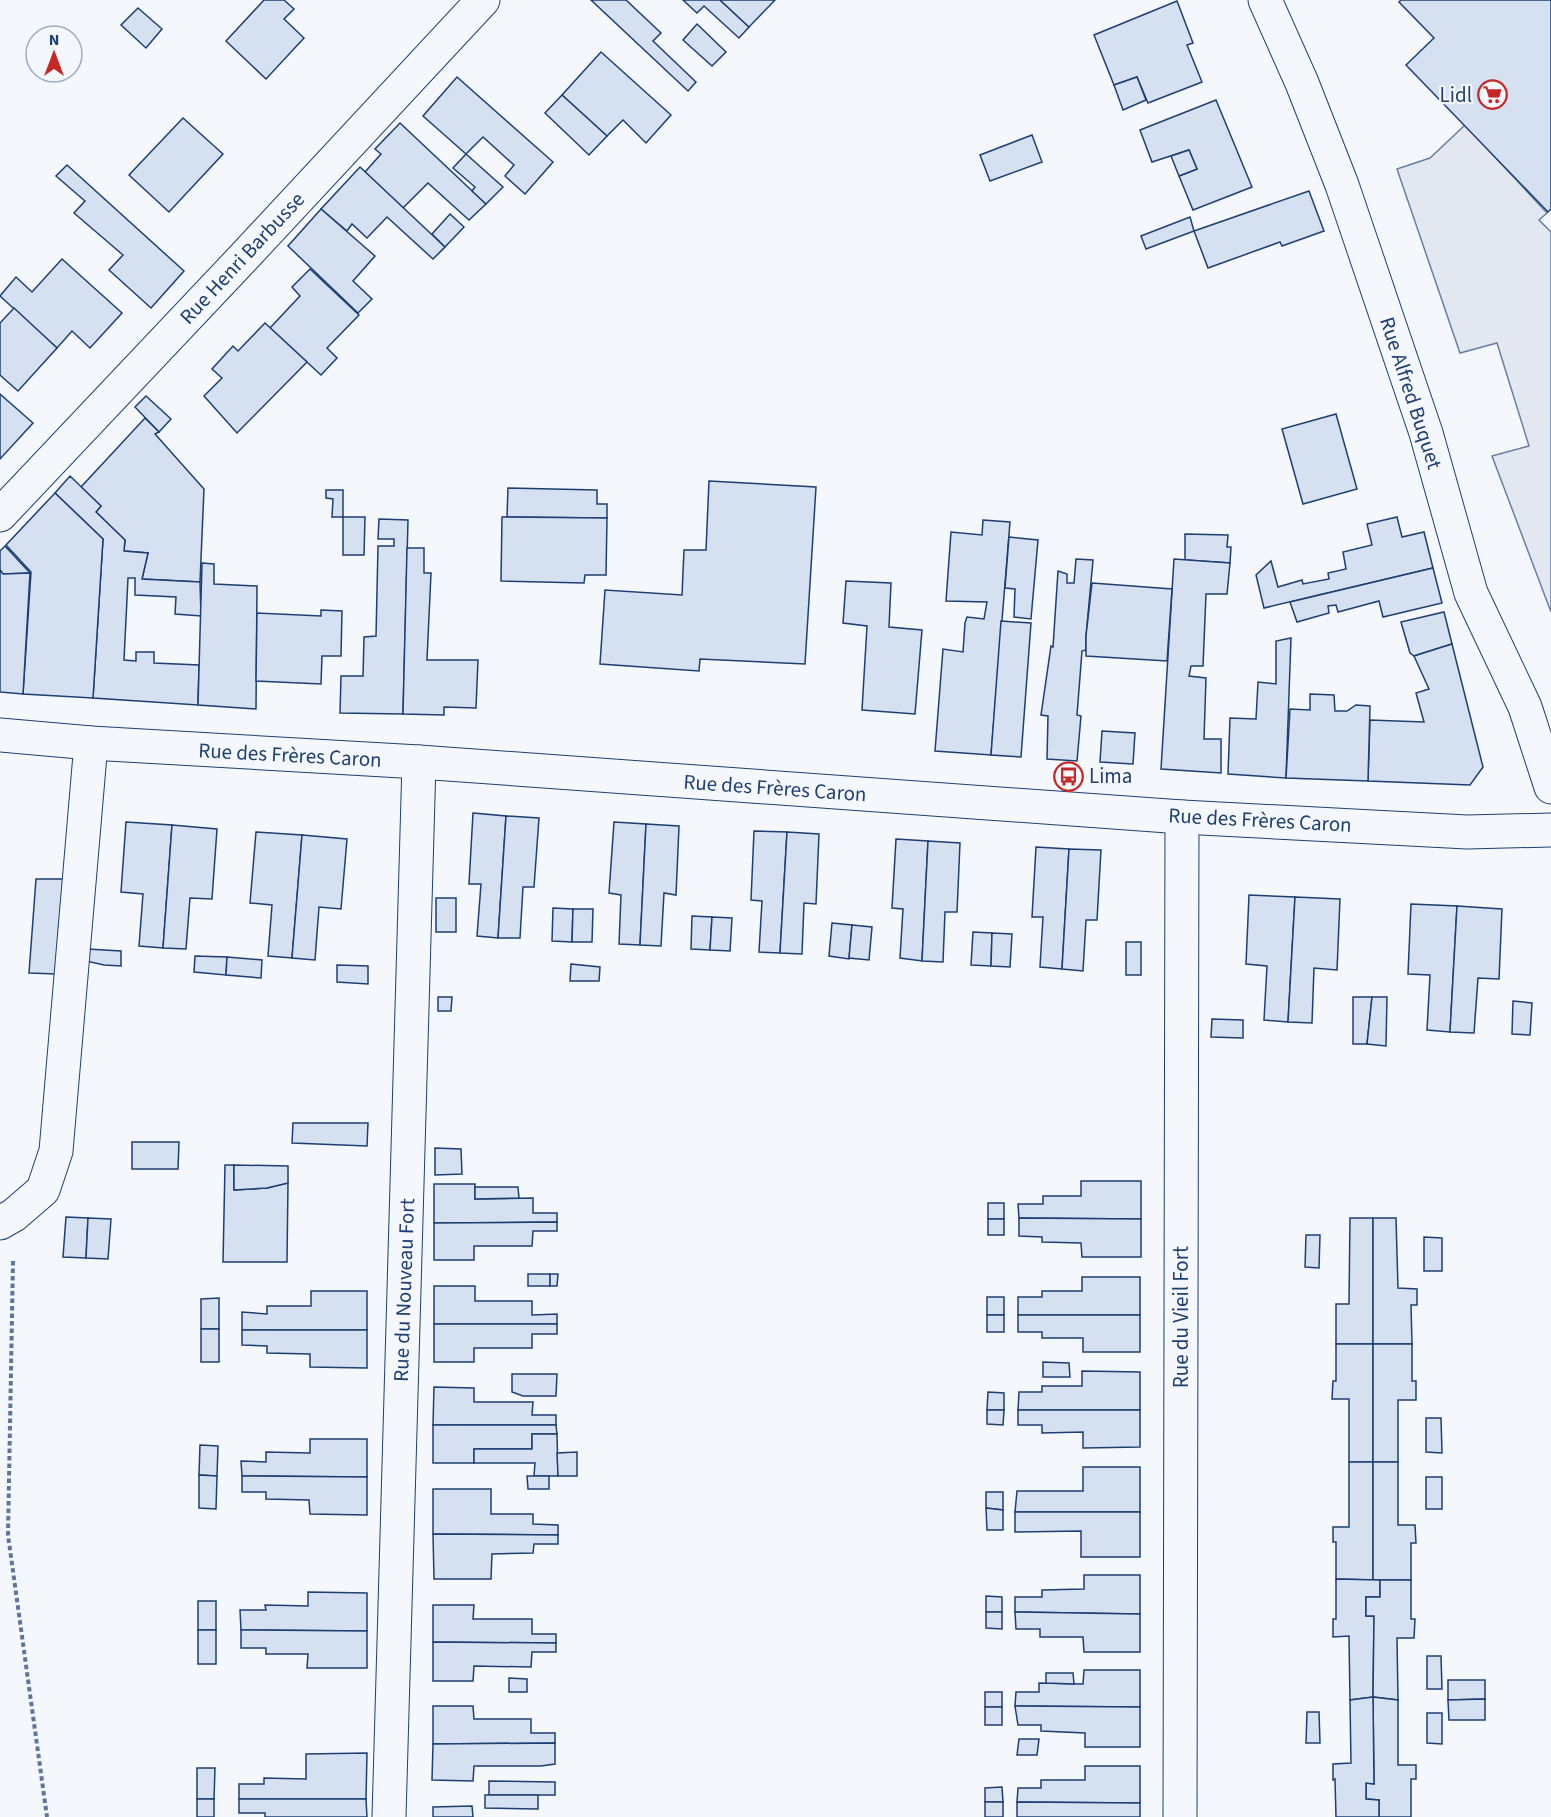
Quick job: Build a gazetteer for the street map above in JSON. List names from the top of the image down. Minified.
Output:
{"streets":{"street":["Rue Henri Barbusse","Rue Alfred Buquet","Rue des Frères Caron","Rue du Nouveau Fort","Rue du Vieil Fort"]},"crossings":[["Rue des Frères Caron","Rue du Nouveau Fort"],["Rue des Frères Caron","Rue du Vieil Fort"]],"places":{"supermarket":["Lidl"],"bus stop":["Lima"]},"north":"top"}
